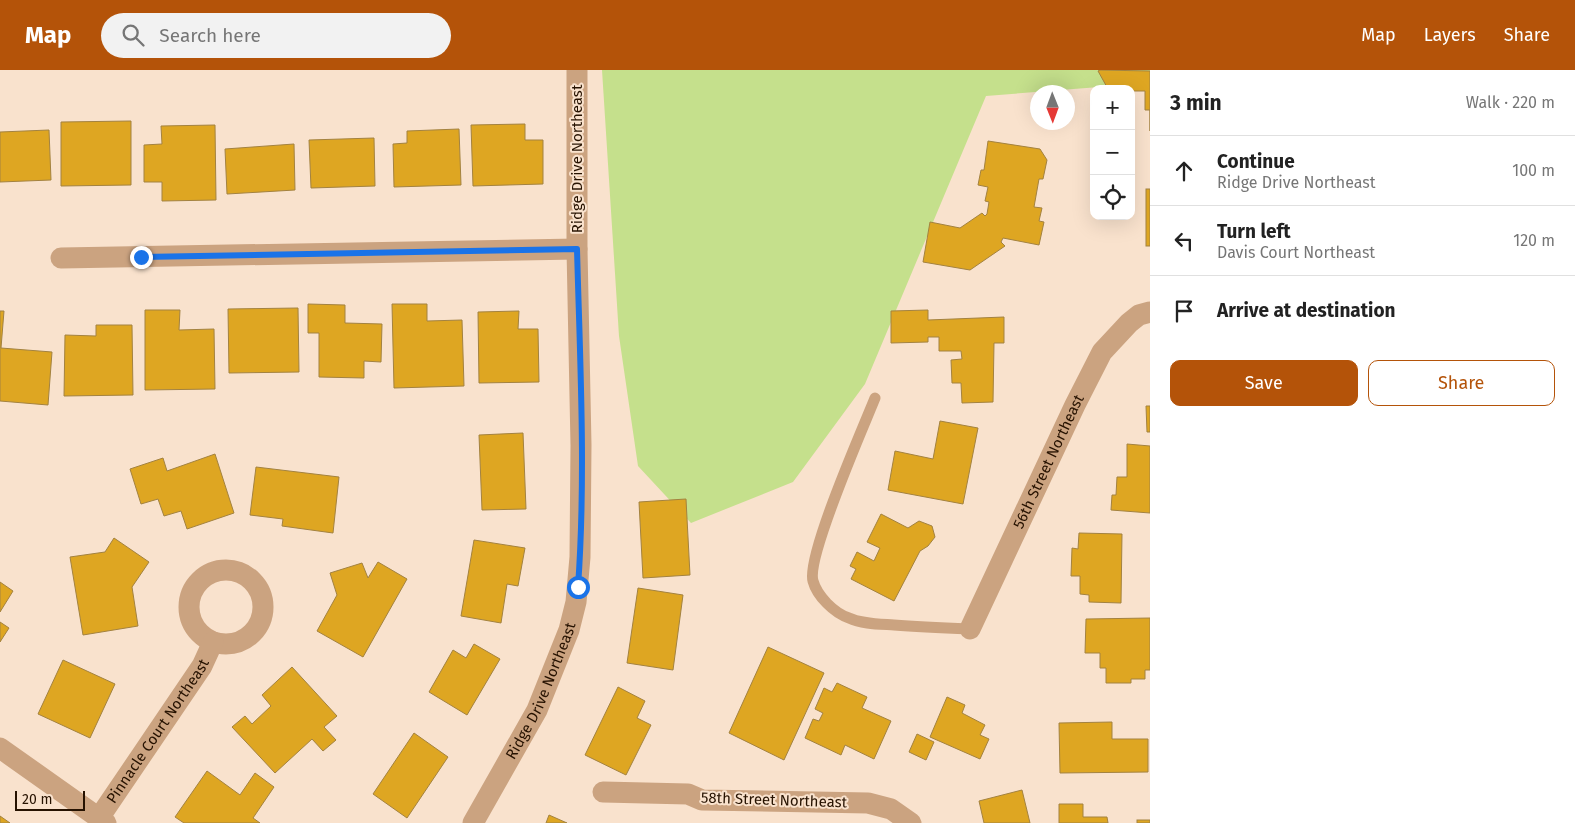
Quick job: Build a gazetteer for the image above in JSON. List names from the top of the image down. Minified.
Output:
{"streets":{"street":["Ridge Drive Northeast","56th Street Northeast","Pinnacle Court Northeast","58th Street Northeast"]},"scale_bar":"20 m","north":"bottom","page":{"header":"Map","search":"Search here","nav":["Map","Layers","Share"],"heading":["3 min","Walk · 220 m"],"map_buttons":["+","−"],"list":[["Continue","Ridge Drive Northeast","100 m"],["Turn left","Davis Court Northeast","120 m"],"Arrive at destination"],"buttons":["Save","Share"],"scale":"20 m"}}
